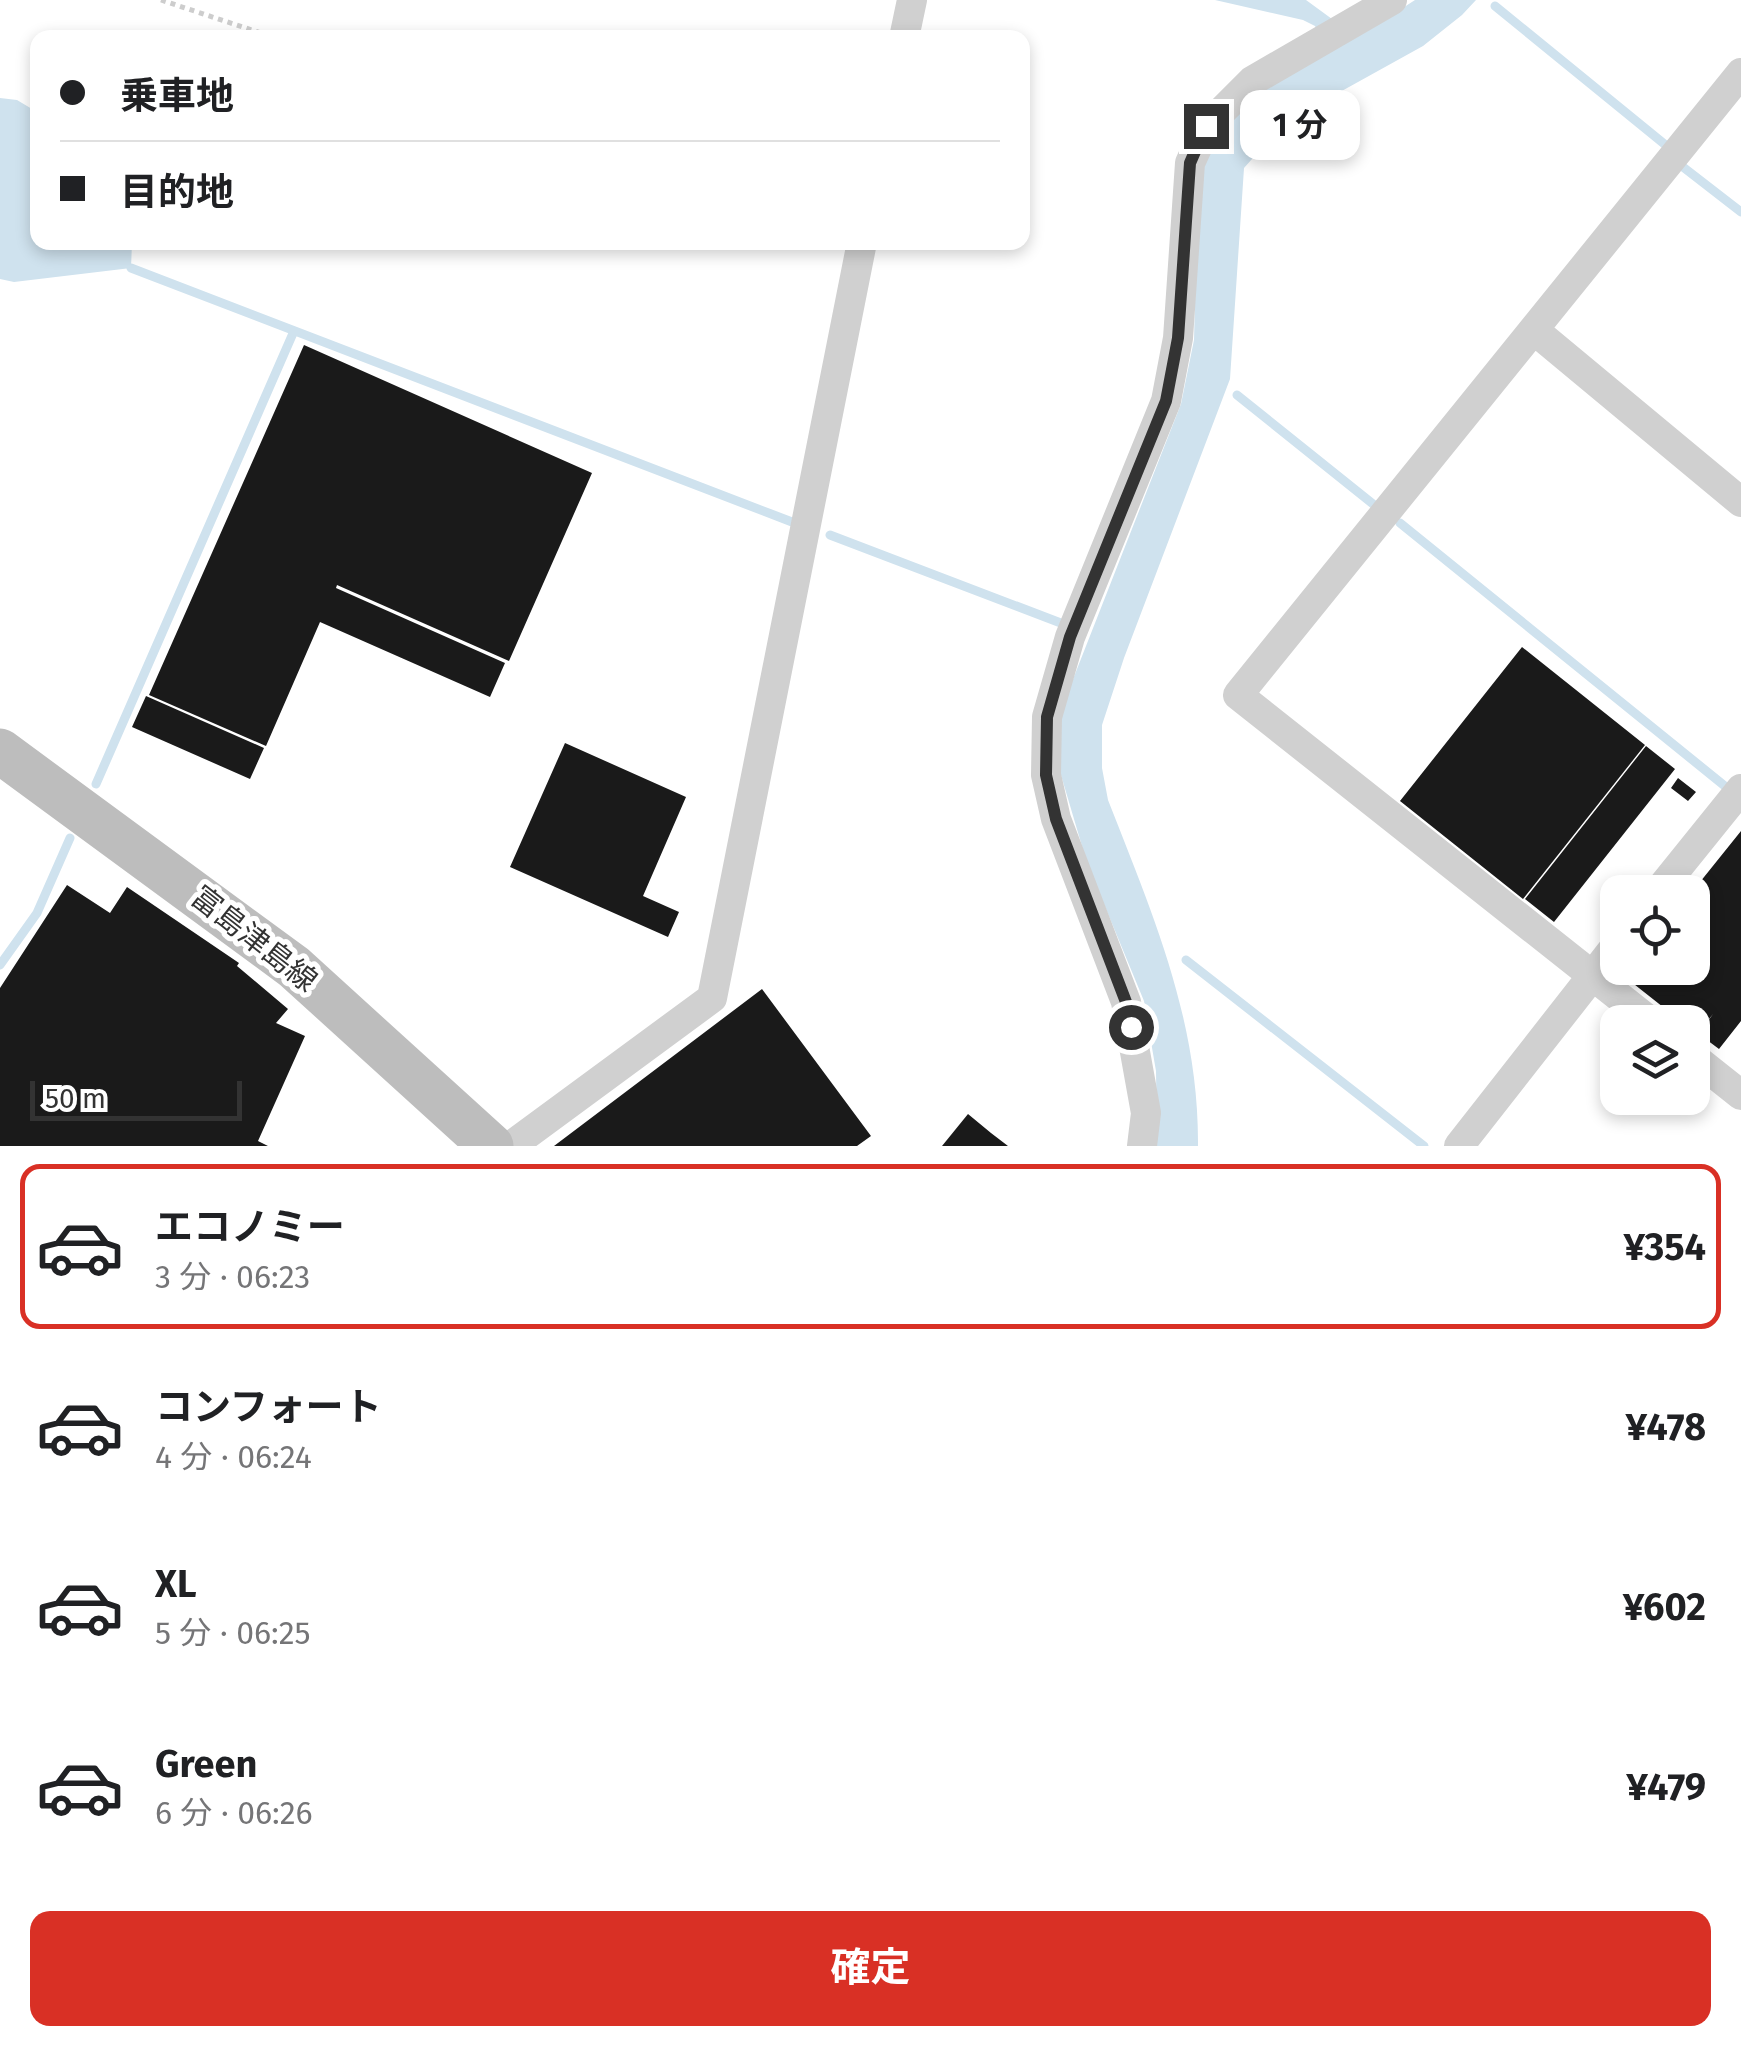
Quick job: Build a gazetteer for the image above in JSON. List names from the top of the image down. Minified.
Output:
{"streets":{"main road":["富島津島線"]},"scale_bar":"50 m","page":{"banner":["乗車地","目的地"],"bubble":"1 分","scale":"50 m","list":[{"name":"エコノミー","note":"3 分 · 06:23","value":"¥354"},{"name":"コンフォート","note":"4 分 · 06:24","value":"¥478"},{"name":"XL","note":"5 分 · 06:25","value":"¥602"},{"name":"Green","note":"6 分 · 06:26","value":"¥479"}],"buttons":"確定"}}
